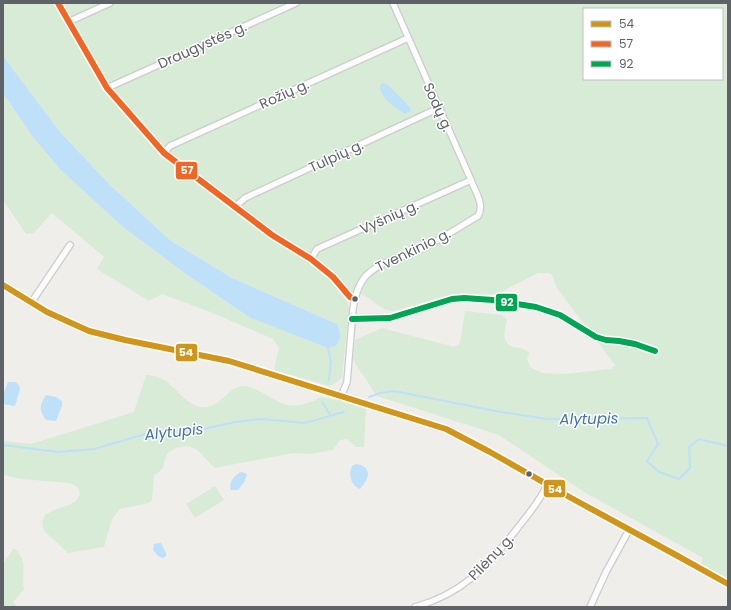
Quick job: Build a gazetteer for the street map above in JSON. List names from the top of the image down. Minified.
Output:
{"streets":{"street":["Draugystės g.","Rožių g.","Sodų g.","Tulpių g.","Vyšnių g.","Tvenkinio g.","Pilėnų g."]},"crossings":[["Rožių g.","Sodų g."],["Sodų g.","Tulpių g."],["Sodų g.","Vyšnių g."],["Sodų g.","Tvenkinio g."]],"water":["Alytupis"],"lines":["transit line 57","transit line 54","transit line 92"],"legend":["54","57","92"]}
